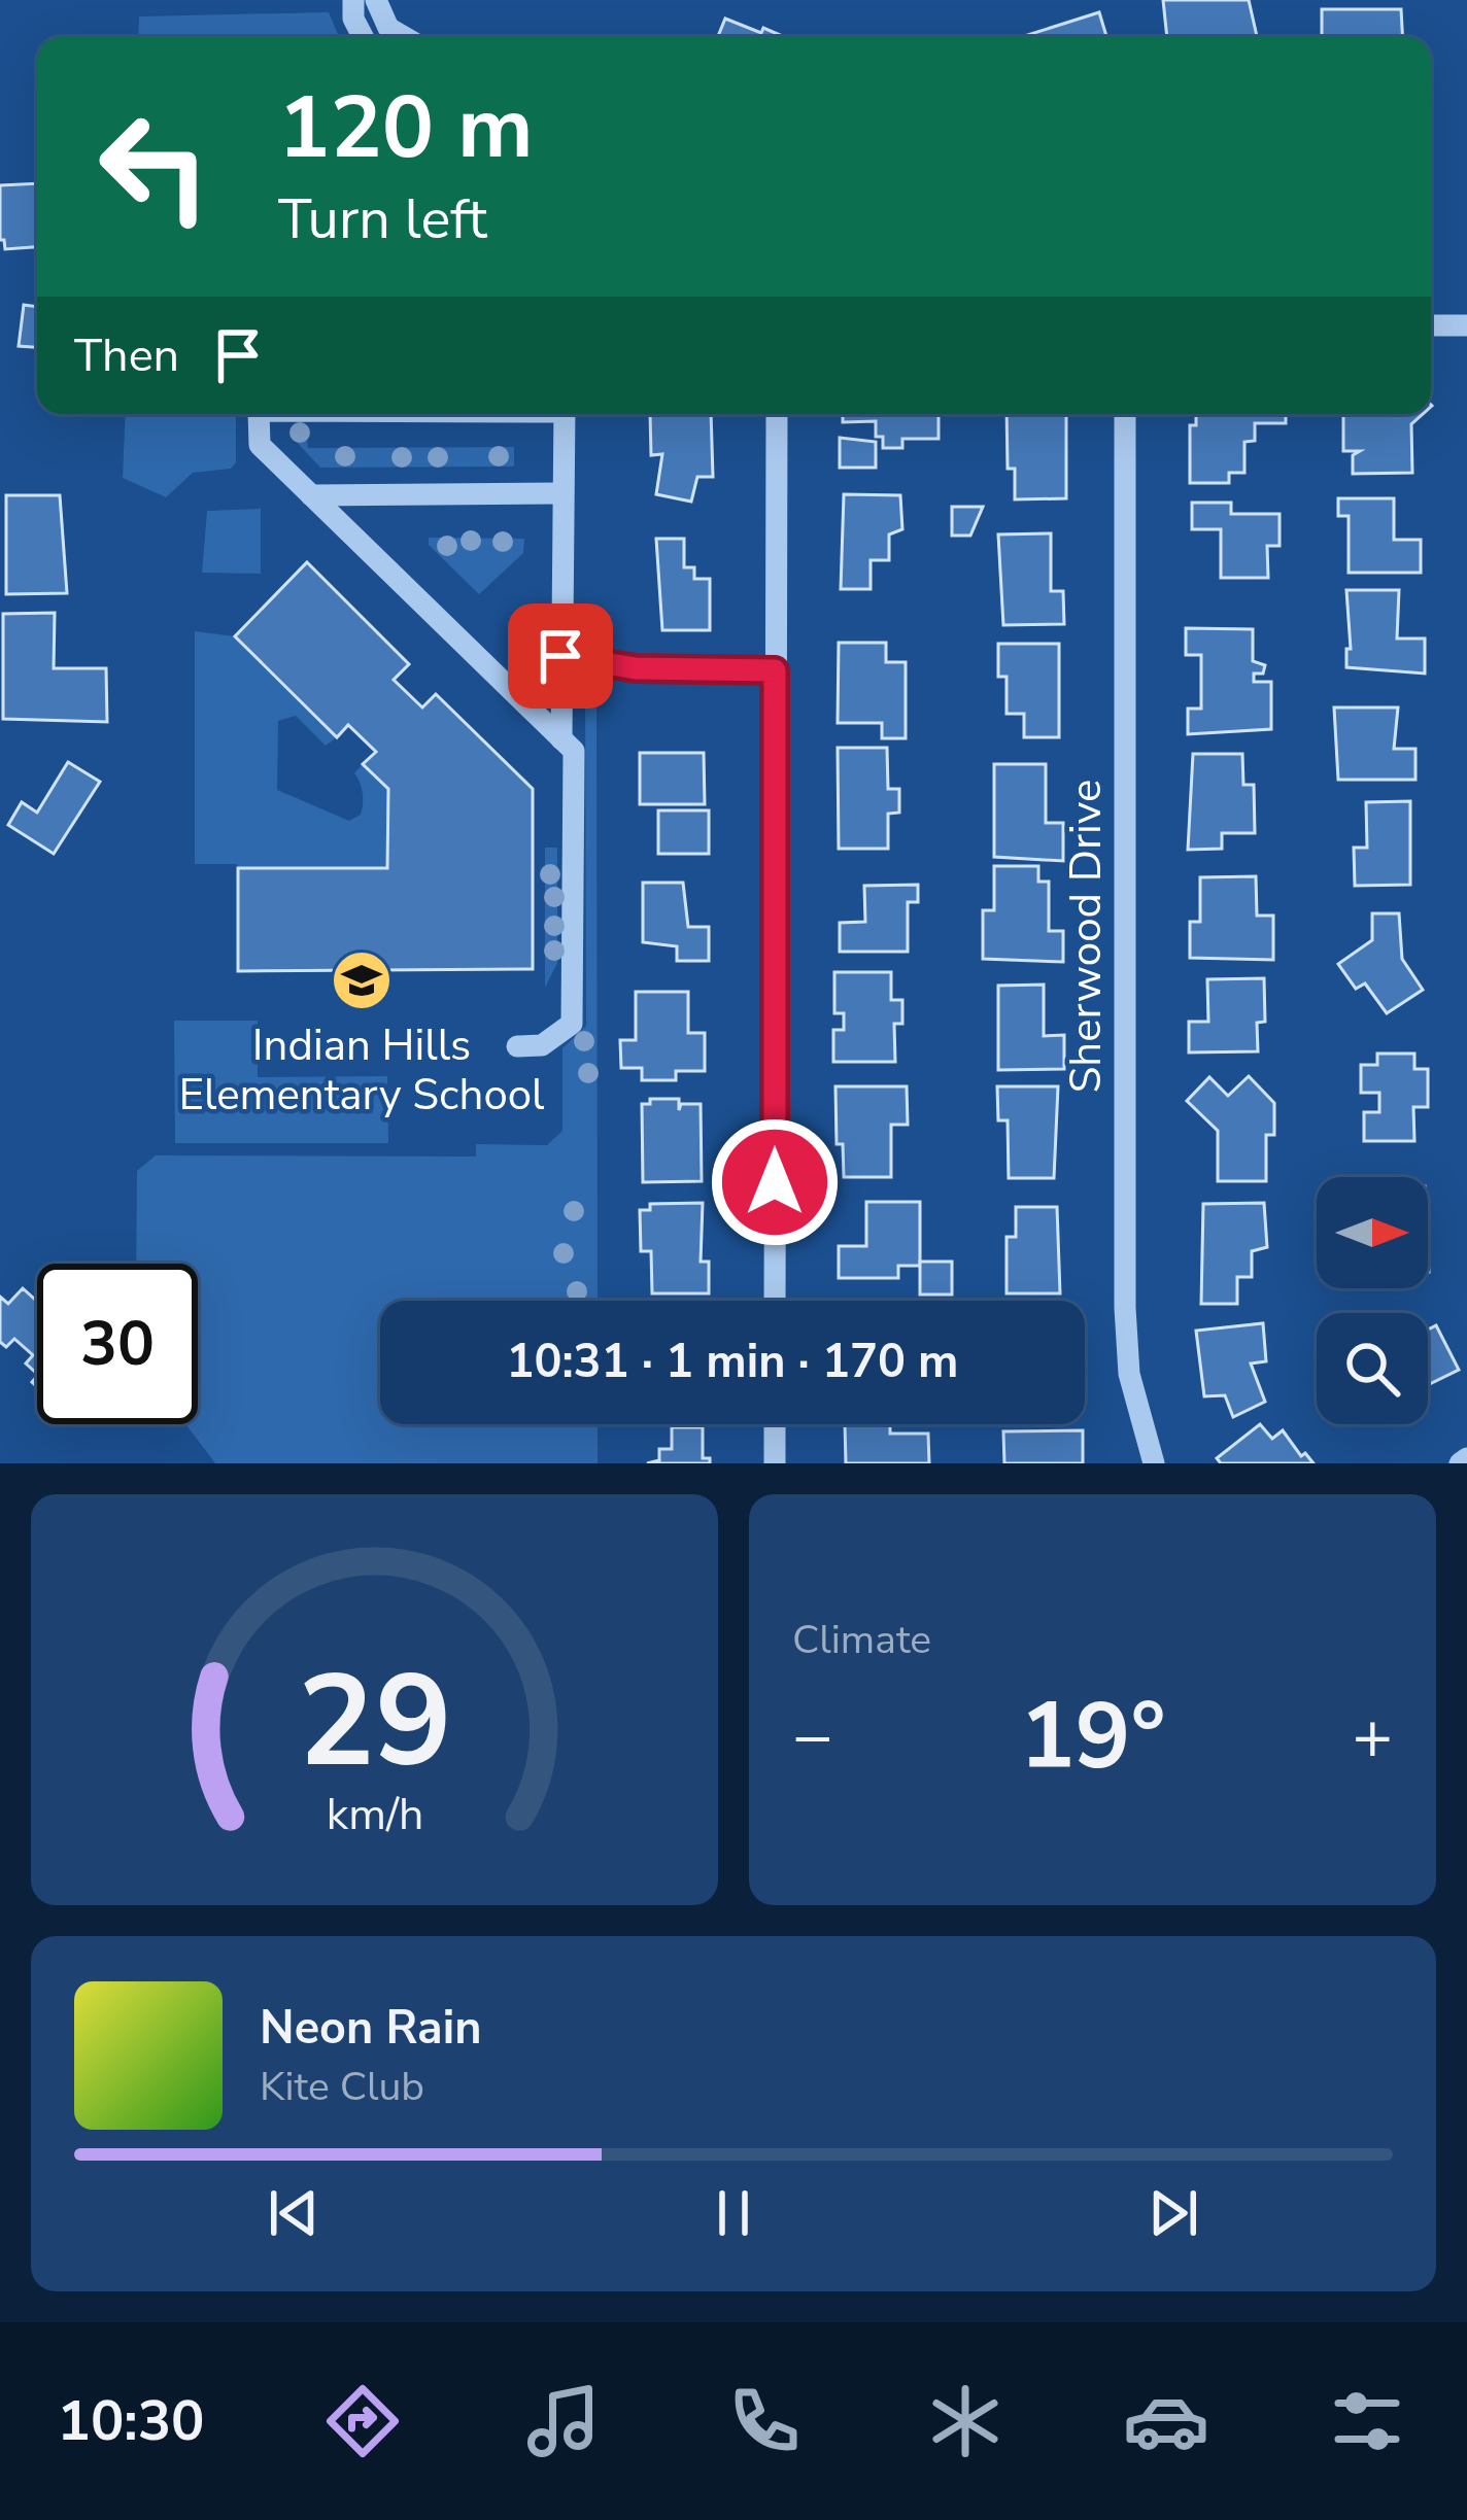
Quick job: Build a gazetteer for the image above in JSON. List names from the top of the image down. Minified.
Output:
{"streets":{"street":["Sherwood Drive"]},"places":{"school or university":["Indian Hills Elementary School"]},"north":"right","page":{"turn":["120 m","Turn left"],"then":"Then","limit":"30","trip":"10:31 · 1 min · 170 m","tile":"Climate","heat":["−","19°","+"],"song":["Neon Rain","Kite Club"],"tabs":"10:30","gauge":["29","km/h"]}}
